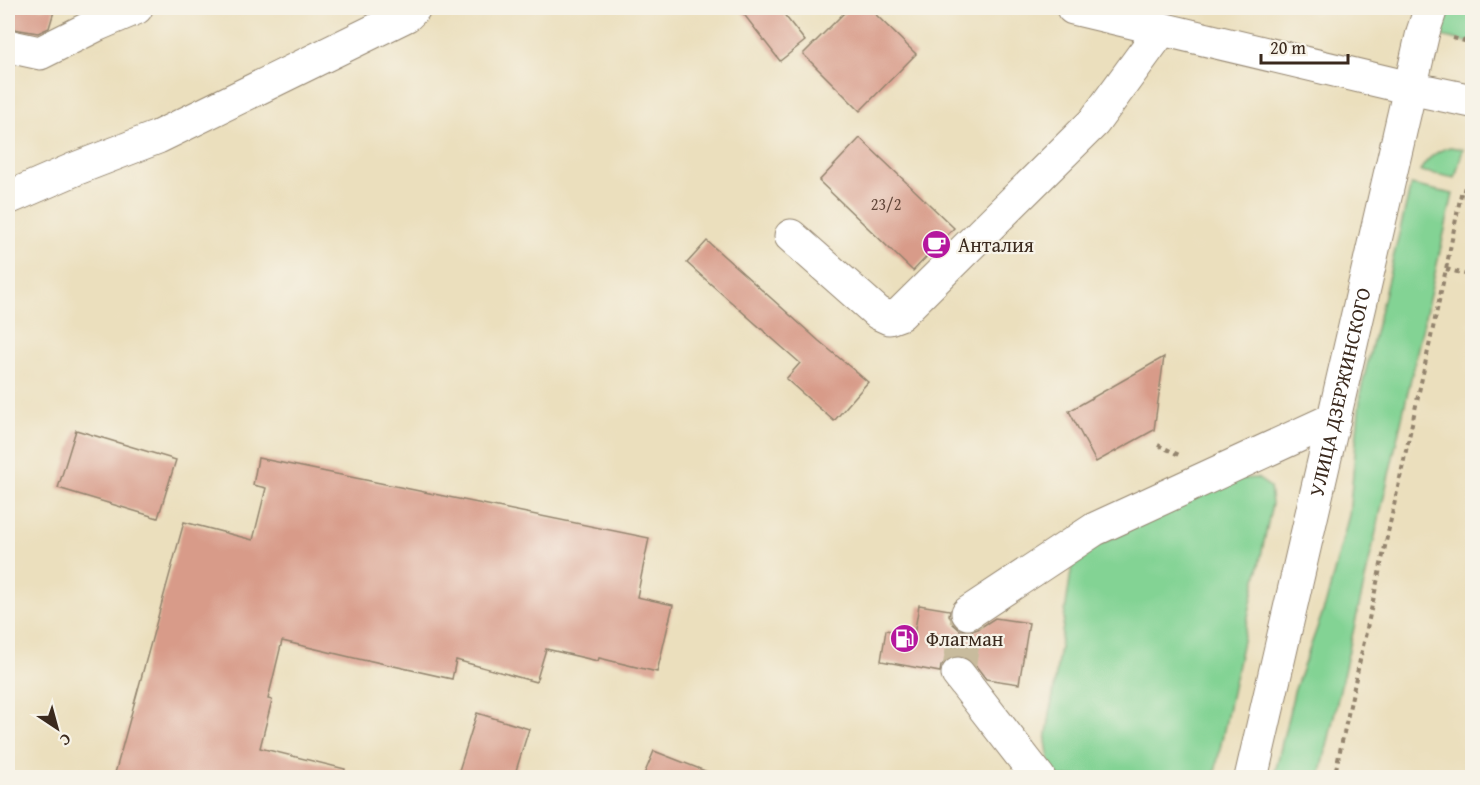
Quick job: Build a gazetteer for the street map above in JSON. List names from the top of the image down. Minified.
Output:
{"streets":{"main road":["УЛИЦА ДЗЕРЖИНСКОГО"]},"places":{"cafe":["Анталия"],"fuel station":["Флагман"]},"house_numbers":["23/2"],"scale_bar":"20 m","north":"bottom right"}
